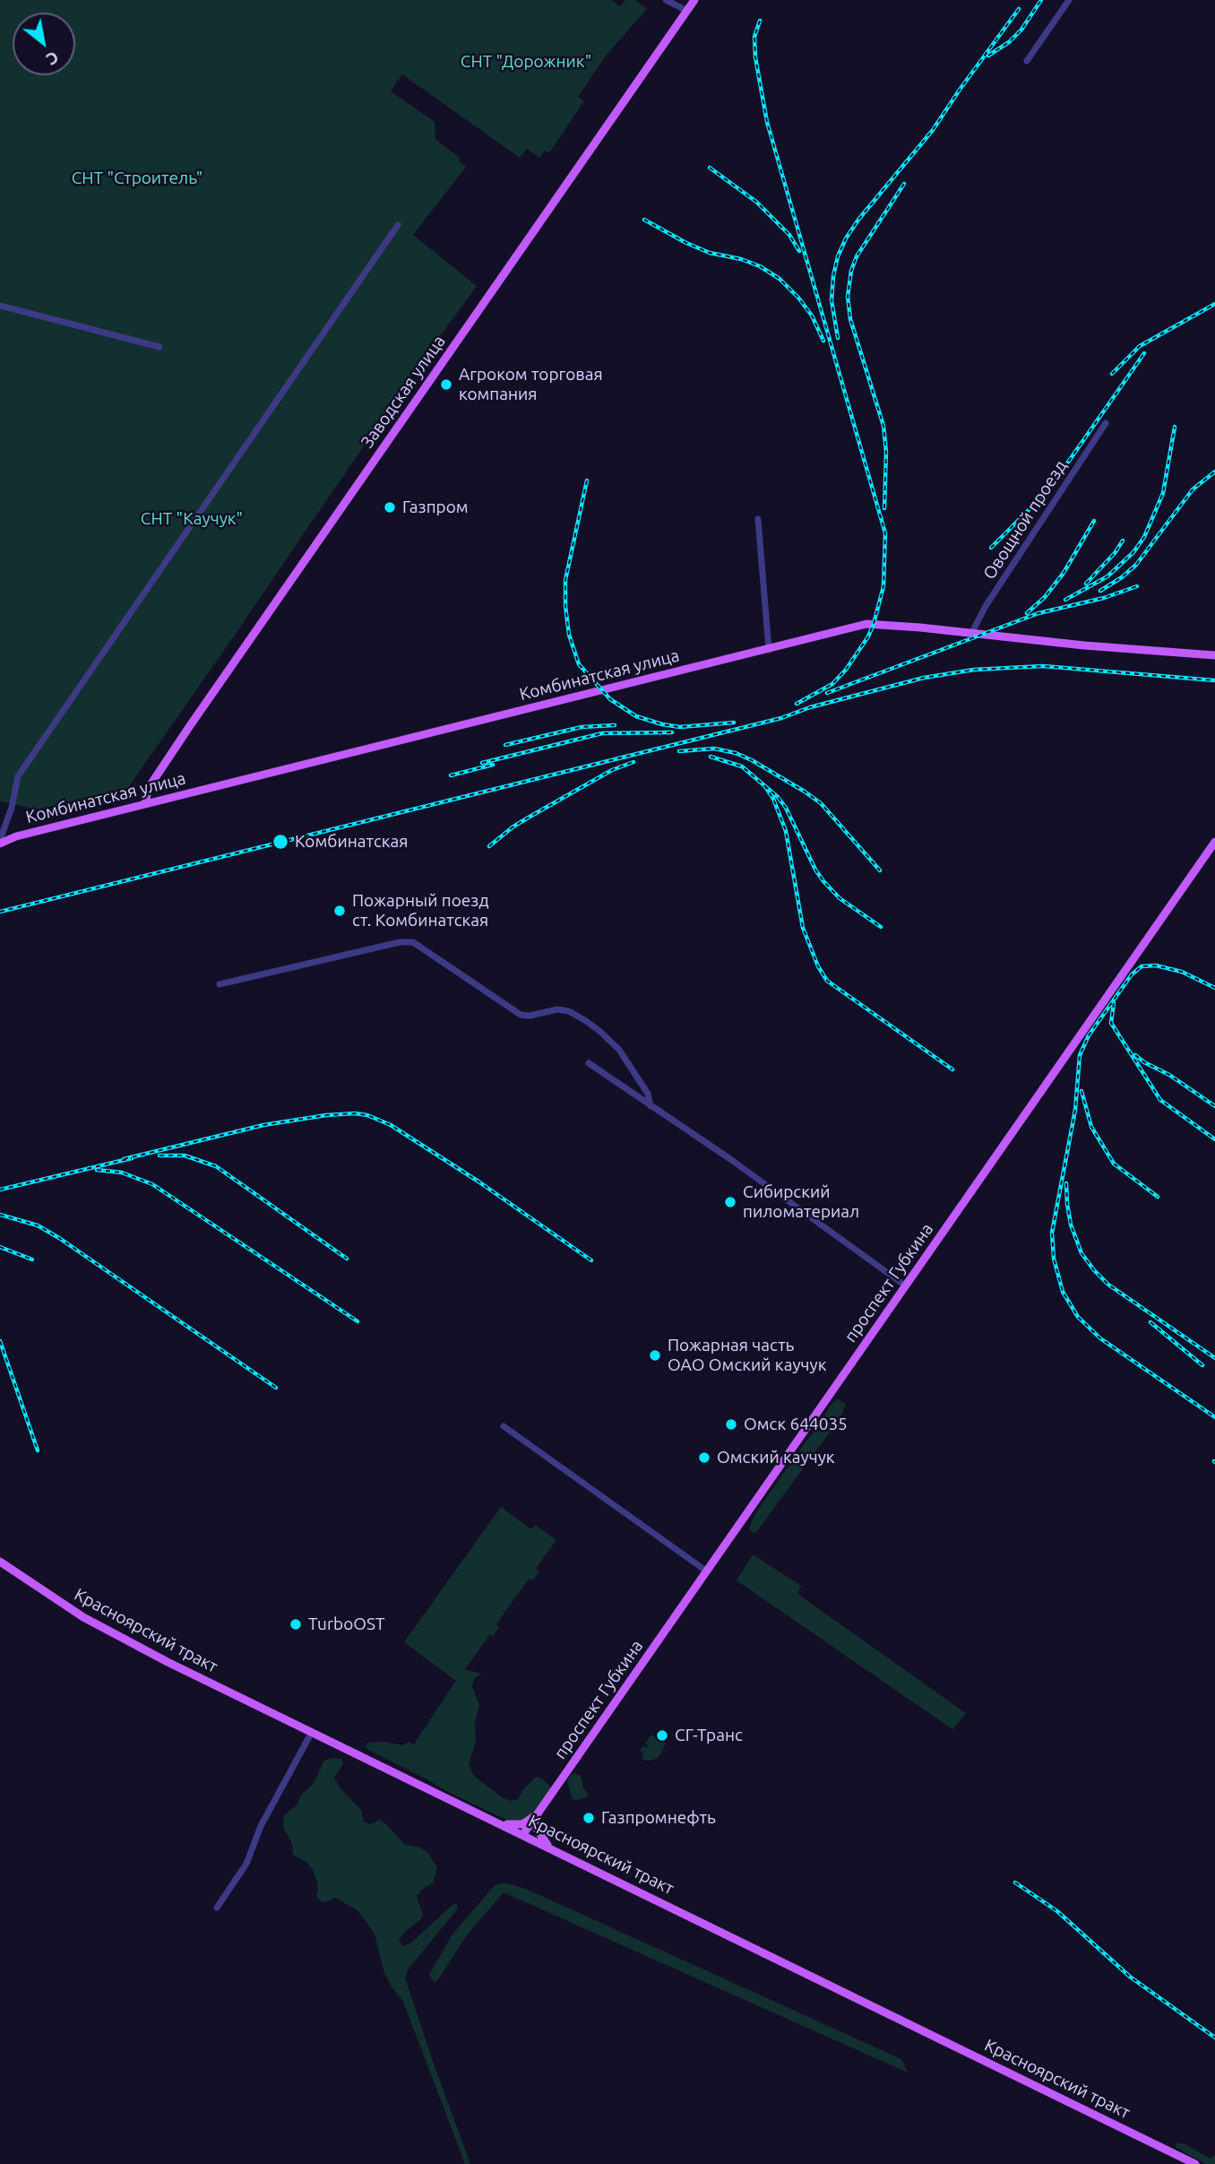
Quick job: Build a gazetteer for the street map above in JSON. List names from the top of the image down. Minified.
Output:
{"streets":{"main road":["Заводская улица","Комбинатская улица","проспект Губкина","Красноярский тракт"],"street":["Овощной проезд"]},"crossings":[["Заводская улица","Комбинатская улица"],["Овощной проезд","Комбинатская улица"],["проспект Губкина","Красноярский тракт"]],"parks":["СНТ \"Дорожник\"","СНТ \"Строитель\"","СНТ \"Каучук\""],"places":["Агроком торговая компания","Газпром","Комбинатская","Пожарный поезд ст. Комбинатская","Сибирский пиломатериал","Пожарная часть ОАО Омский каучук","Омск 644035","Омский каучук","TurboOST","СГ-Транс","Газпромнефть"],"north":"bottom right"}
